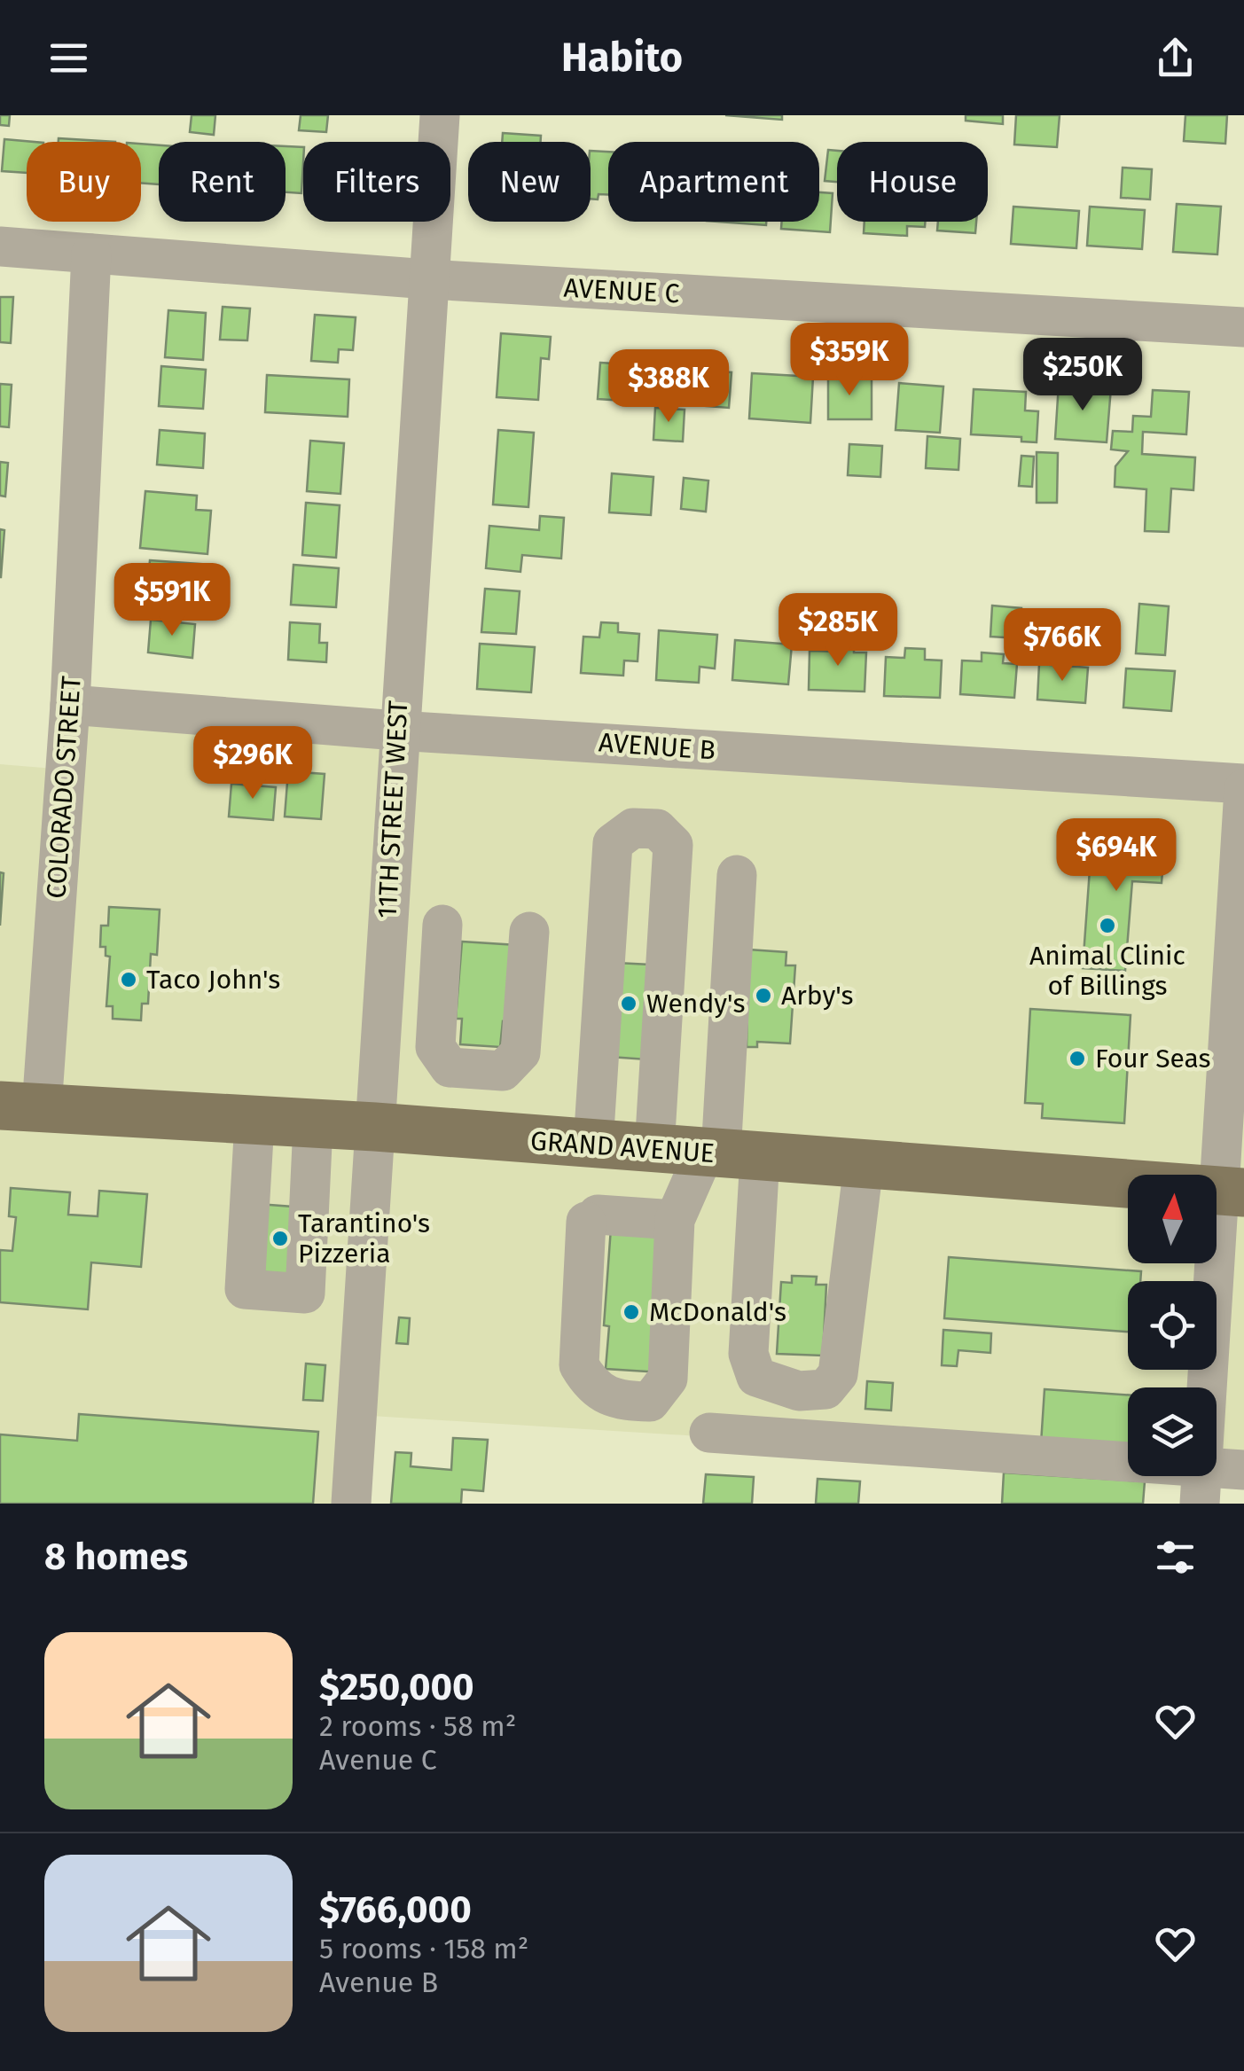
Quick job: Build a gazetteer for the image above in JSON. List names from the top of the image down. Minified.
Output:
{"streets":{"main road":["GRAND AVENUE"],"street":["AVENUE C","AVENUE B","COLORADO STREET","11TH STREET WEST"]},"crossings":[["AVENUE C","COLORADO STREET"],["AVENUE C","11TH STREET WEST"],["AVENUE B","COLORADO STREET"],["AVENUE B","11TH STREET WEST"],["COLORADO STREET","GRAND AVENUE"],["11TH STREET WEST","GRAND AVENUE"]],"places":["Animal Clinic of Billings","Taco John's","Arby's","Wendy's","Four Seas","Tarantino's Pizzeria","McDonald's"],"north":"top","page":{"header":"Habito","chip":["Buy","Rent","Filters","New","Apartment","House"],"price":["$359K","$250K","$388K","$591K","$285K","$766K","$296K","$694K"],"heading":"8 homes","list":[{"name":"$250,000","note":"2 rooms · 58 m² · Avenue C"},{"name":"$766,000","note":"5 rooms · 158 m² · Avenue B"}]}}
